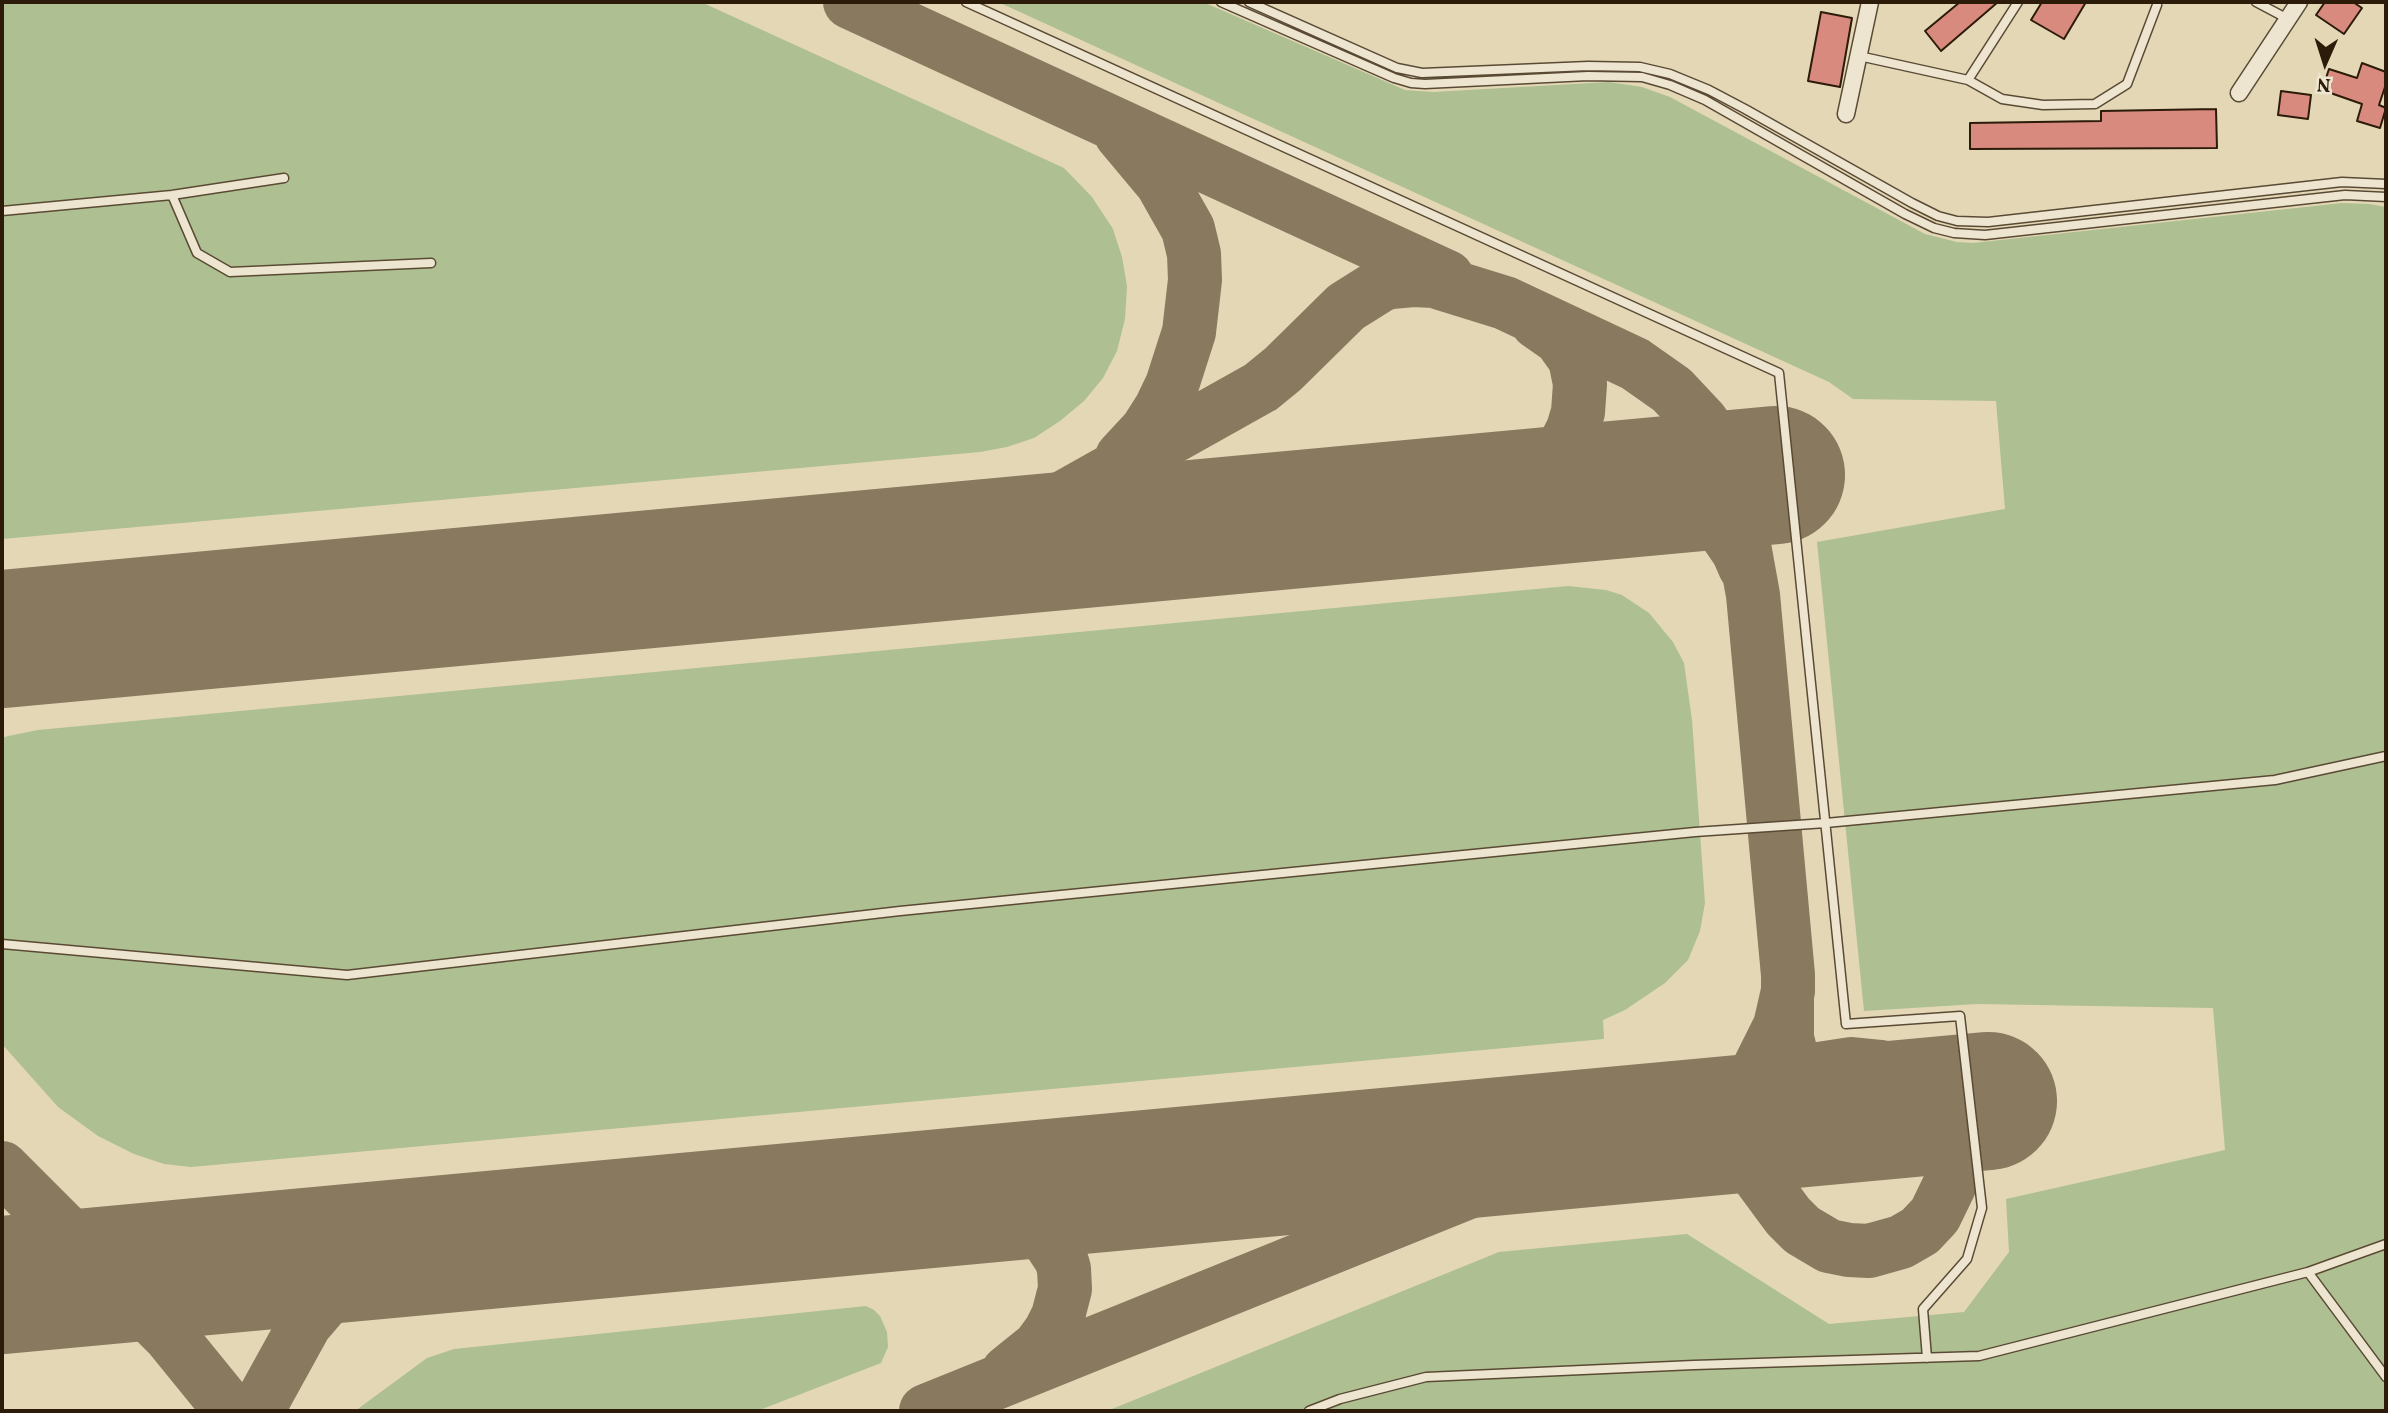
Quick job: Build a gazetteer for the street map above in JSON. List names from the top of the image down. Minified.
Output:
{"north":"bottom"}
